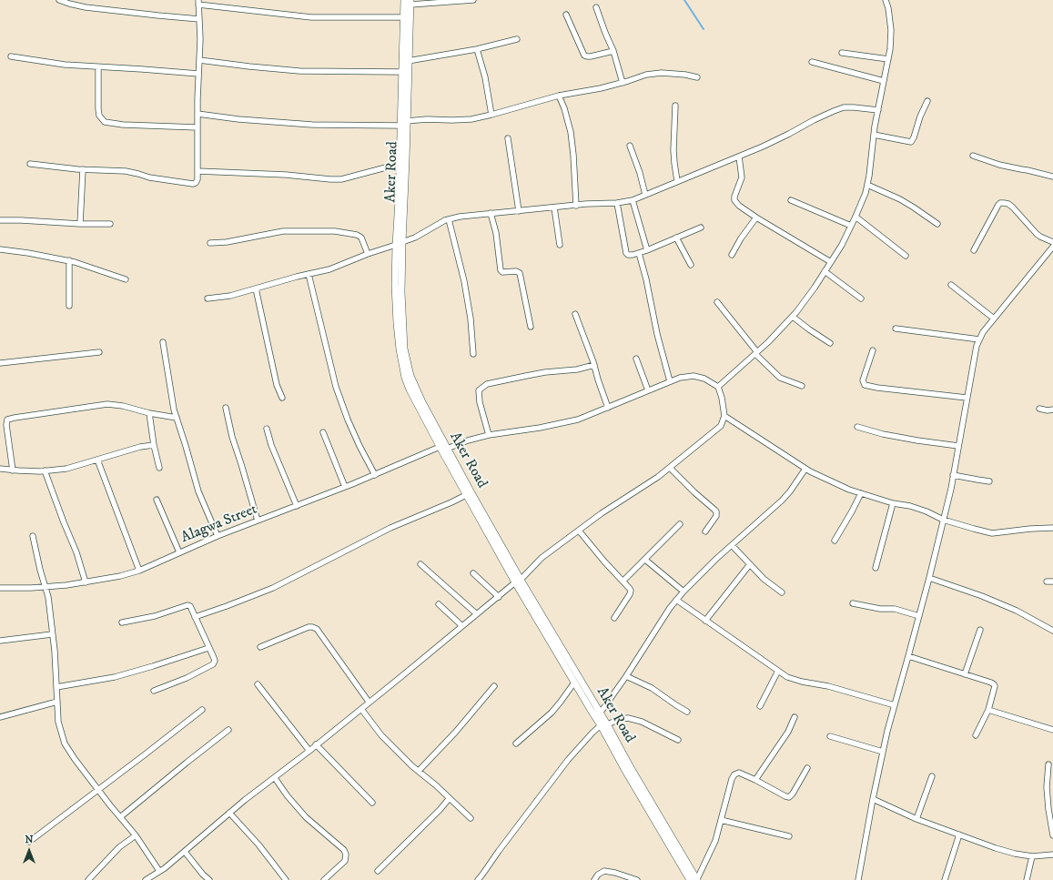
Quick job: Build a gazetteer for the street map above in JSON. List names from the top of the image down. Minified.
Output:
{"streets":{"street":["Aker Road","Alagwa Street"]},"crossings":[["Aker Road","Alagwa Street"]],"north":"top"}
